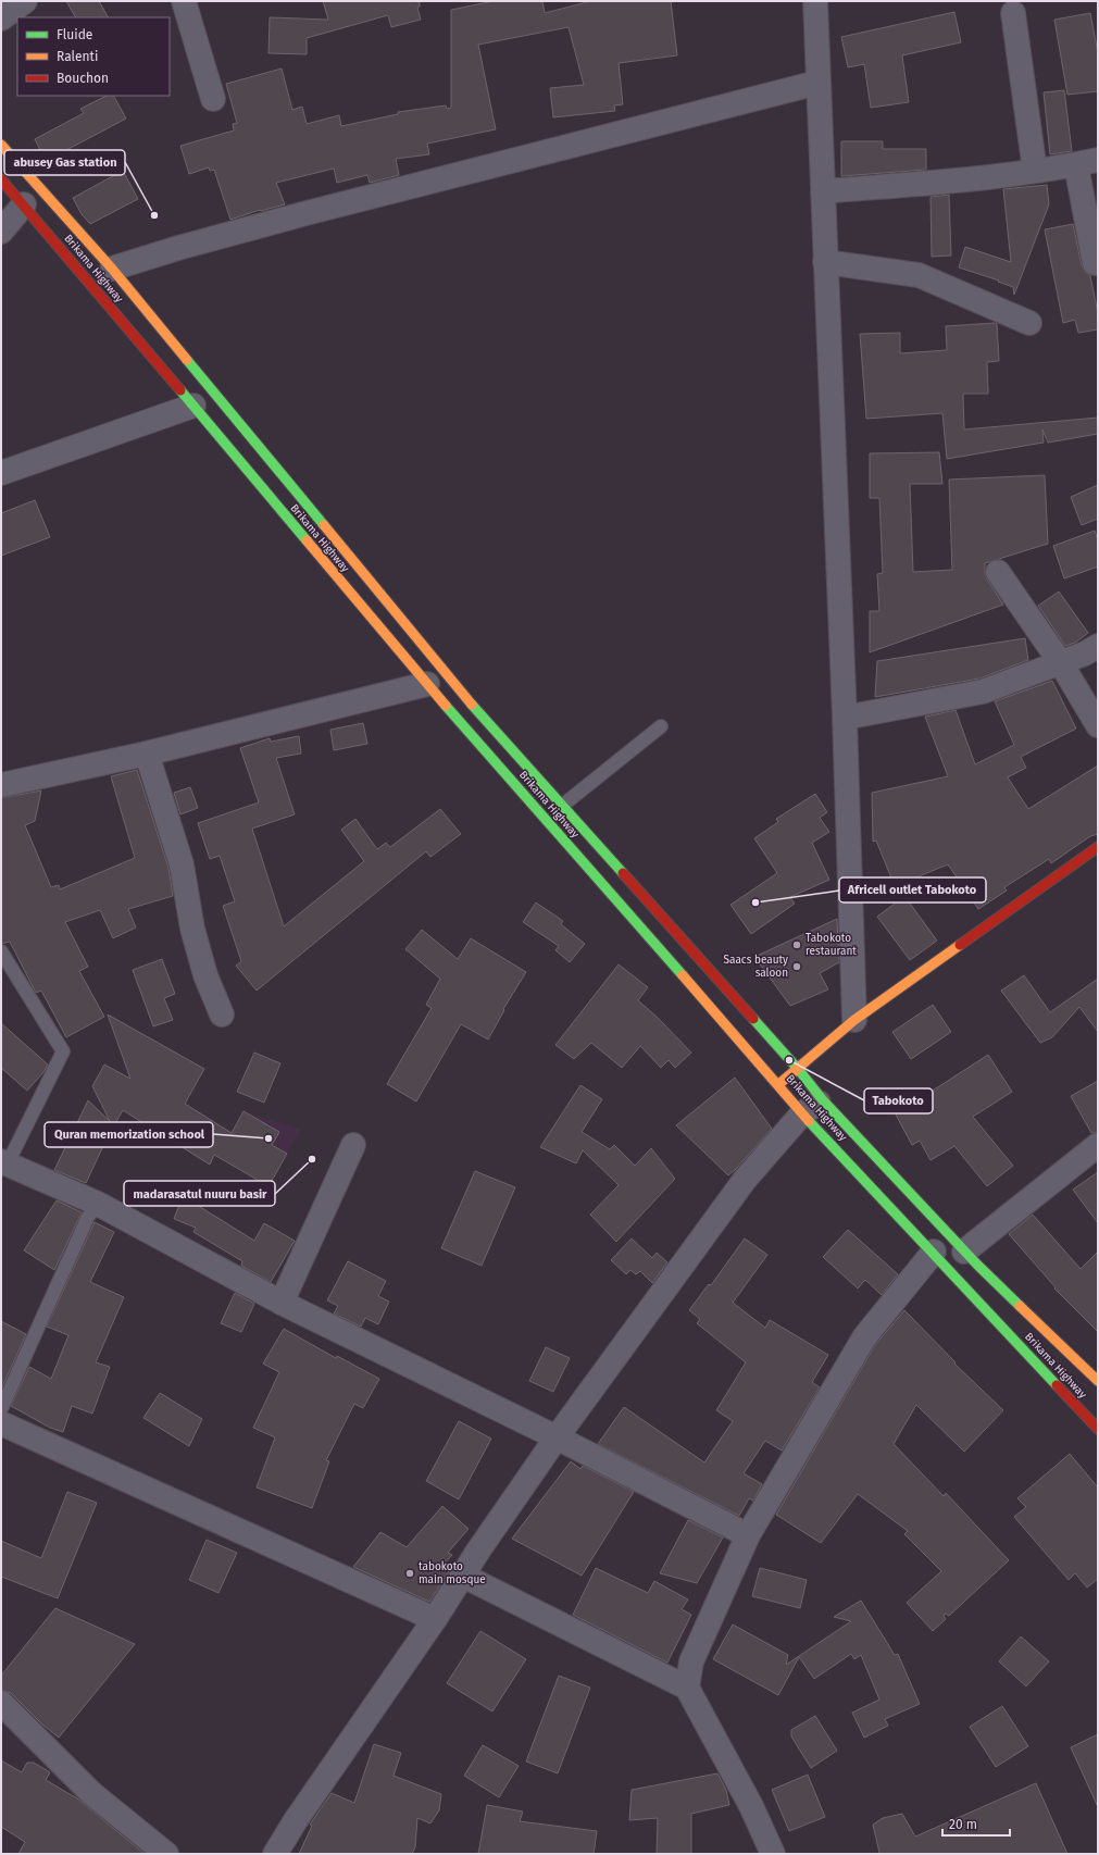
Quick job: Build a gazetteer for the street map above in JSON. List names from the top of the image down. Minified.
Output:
{"streets":{"main road":["Brikama Highway"]},"places":["abusey Gas station","Africell outlet Tabokoto","Tabokoto restaurant","Saacs beauty saloon","Tabokoto","Quran memorization school","madarasatul nuuru basir","tabokoto main mosque"],"legend":["Fluide","Ralenti","Bouchon"],"scale_bar":"20 m"}
